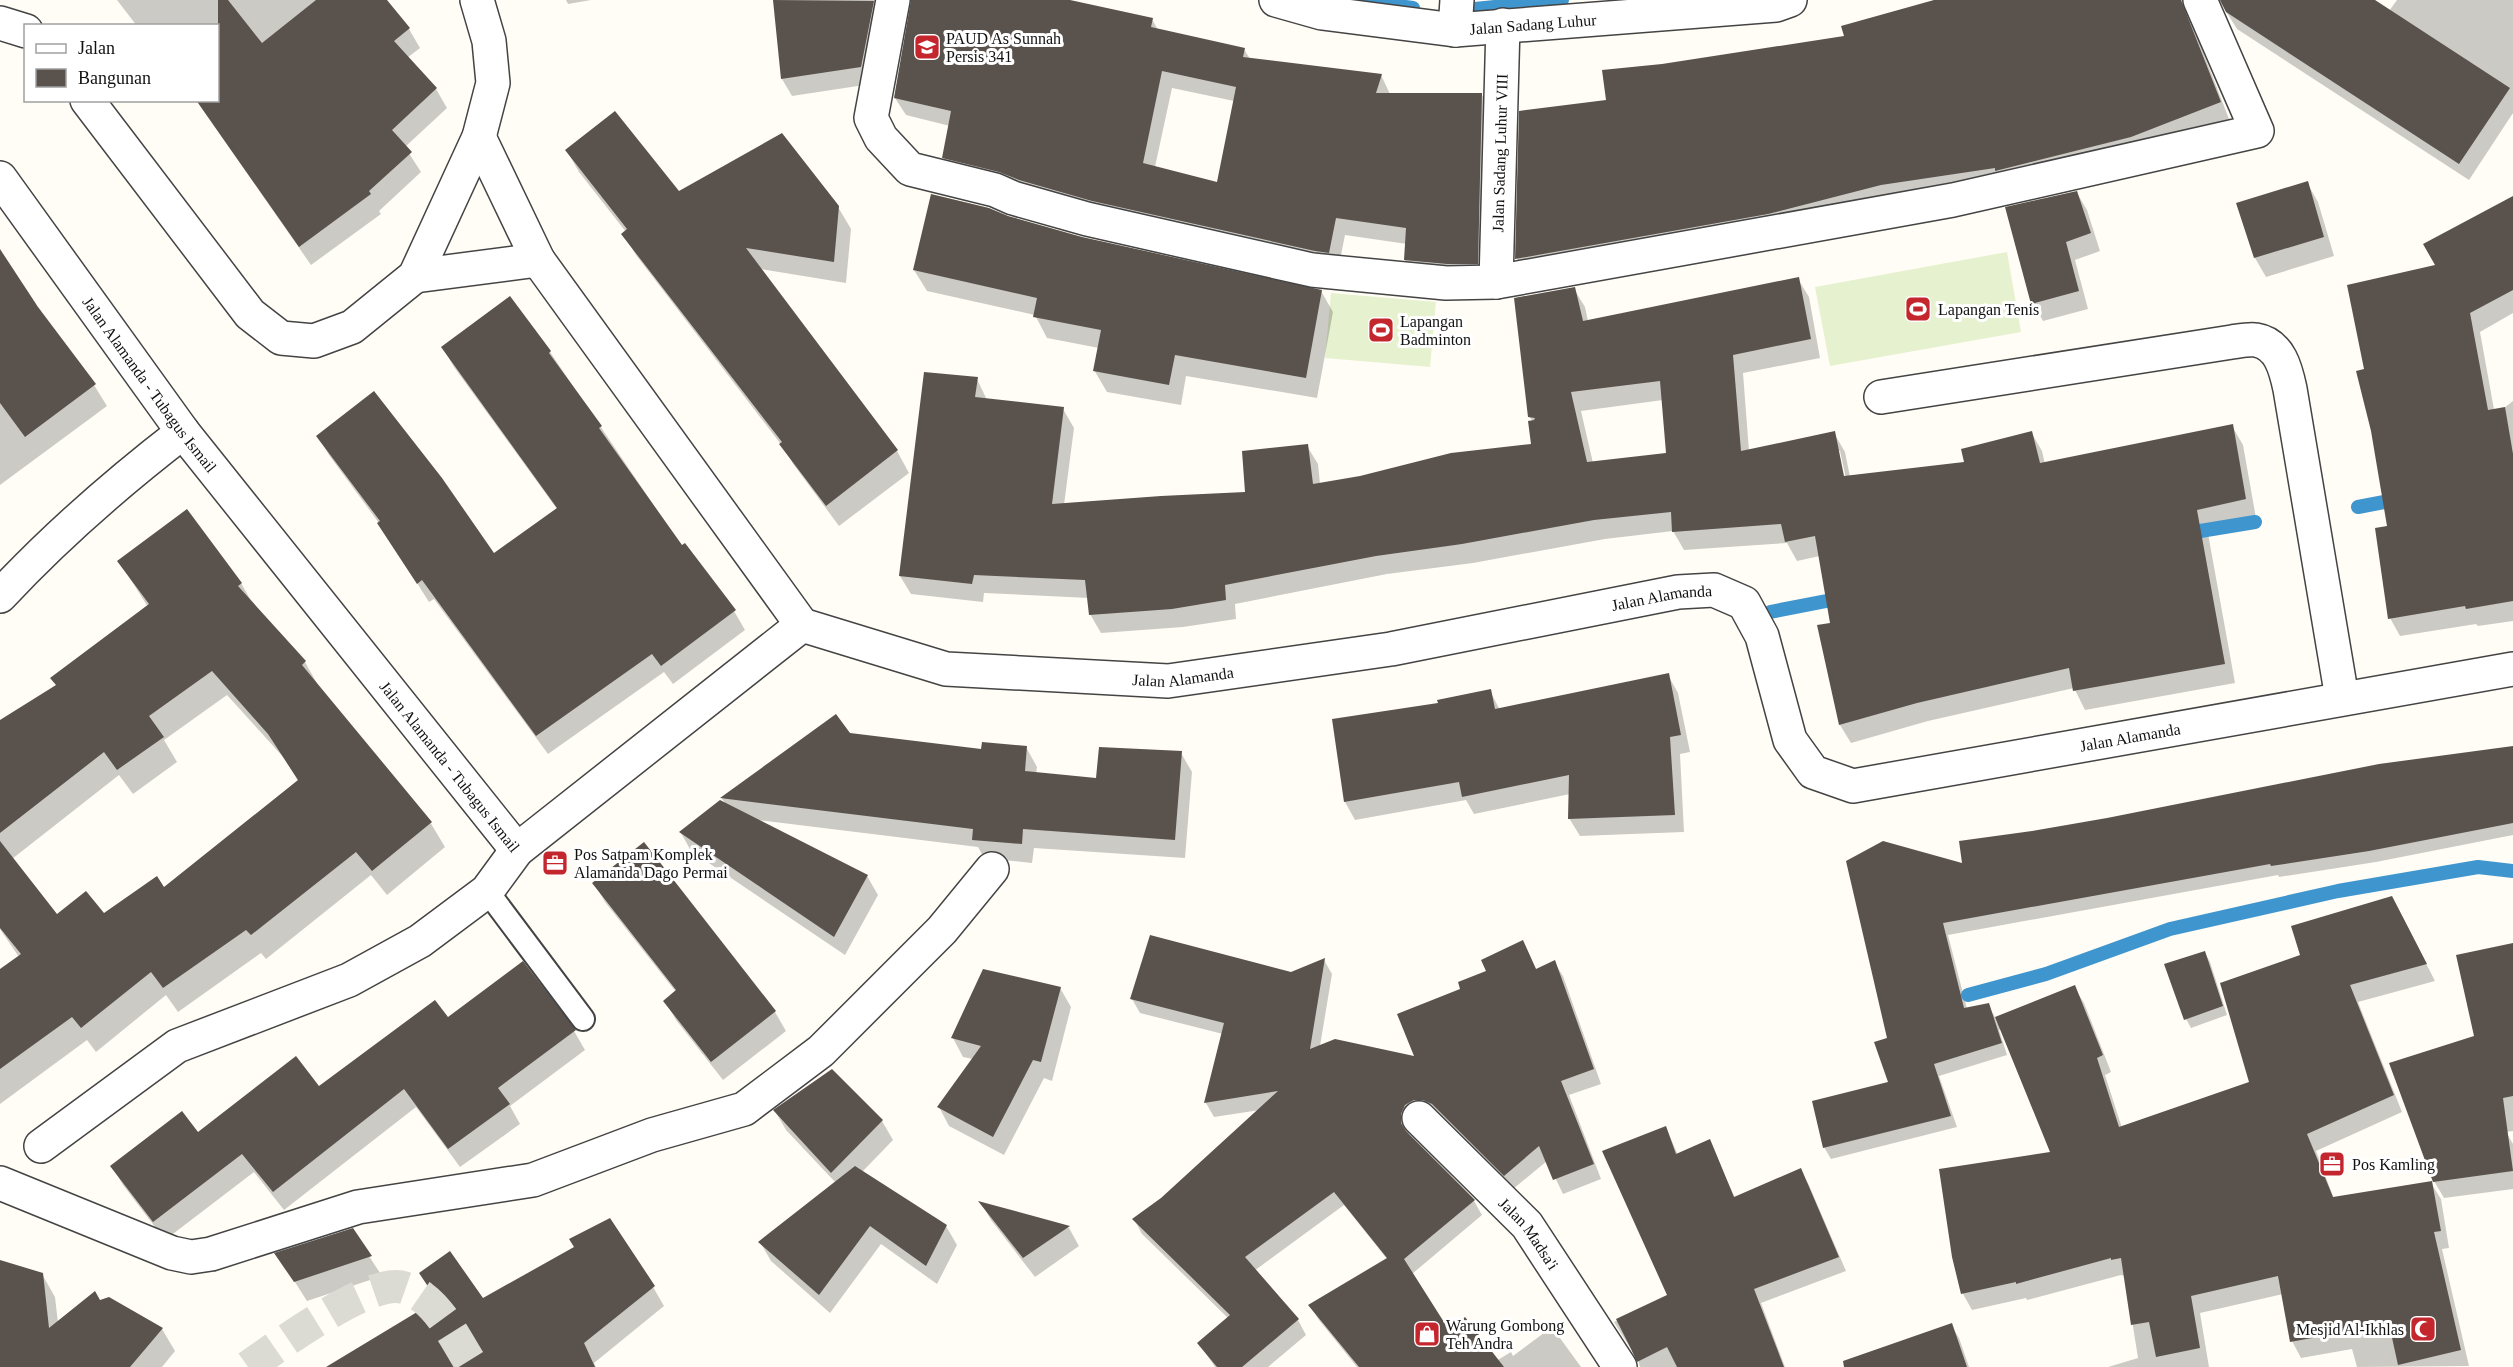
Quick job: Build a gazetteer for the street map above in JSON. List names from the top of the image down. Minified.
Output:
{"streets":{"street":["Jalan Sadang Luhur","Jalan Sadang Luhur VIII","Jalan Alamanda - Tubagus Ismail","Jalan Alamanda","Jalan Madsa'i"]},"crossings":[["Jalan Sadang Luhur","Jalan Sadang Luhur VIII"],["Jalan Alamanda - Tubagus Ismail","Jalan Alamanda"]],"places":{"school or university":["PAUD As Sunnah Persis 341"],"sports":["Lapangan Tenis","Lapangan Badminton"],"office":["Pos Satpam Komplek Alamanda Dago Permai","Pos Kamling"],"mosque":["Mesjid Al-Ikhlas"],"shop":["Warung Gombong Teh Andra"]},"legend":["Jalan","Bangunan"]}
